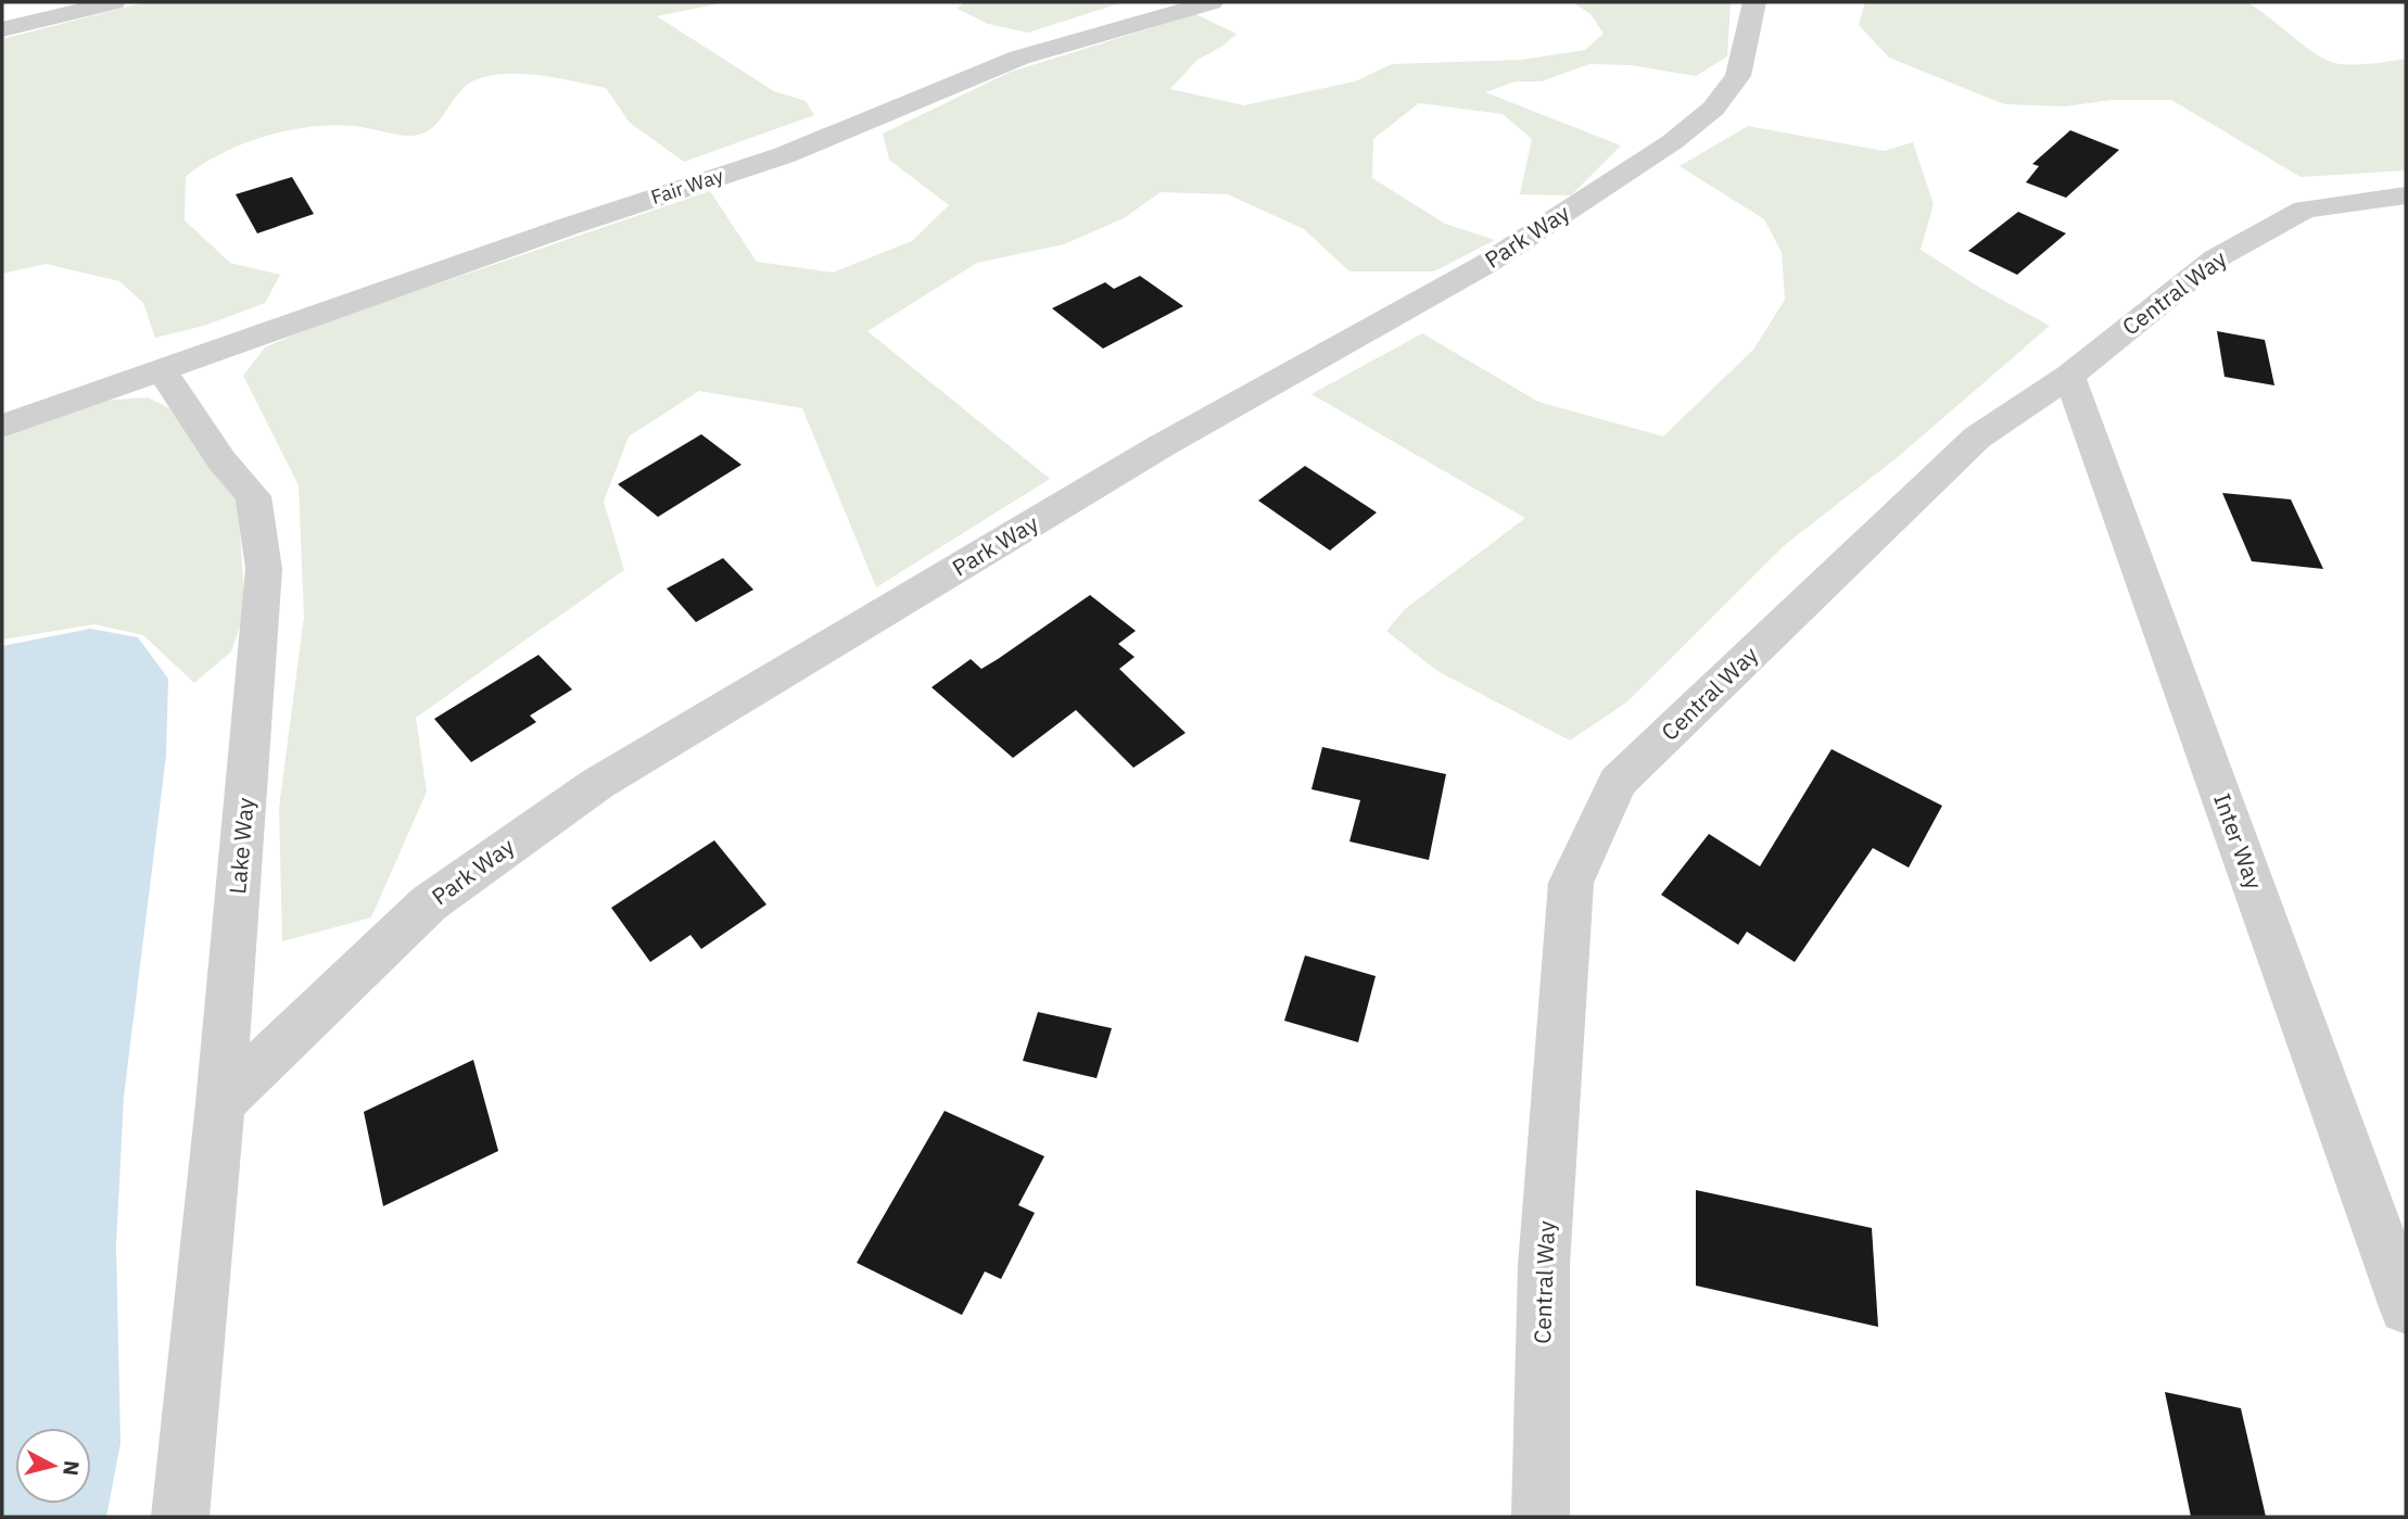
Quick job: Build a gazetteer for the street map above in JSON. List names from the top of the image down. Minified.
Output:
{"streets":{"street":["Fair Way","Park Way","Central Way","Inter Way","Lake Way"]},"crossings":[["Fair Way","Lake Way"],["Park Way","Lake Way"],["Central Way","Inter Way"]],"north":"right"}
